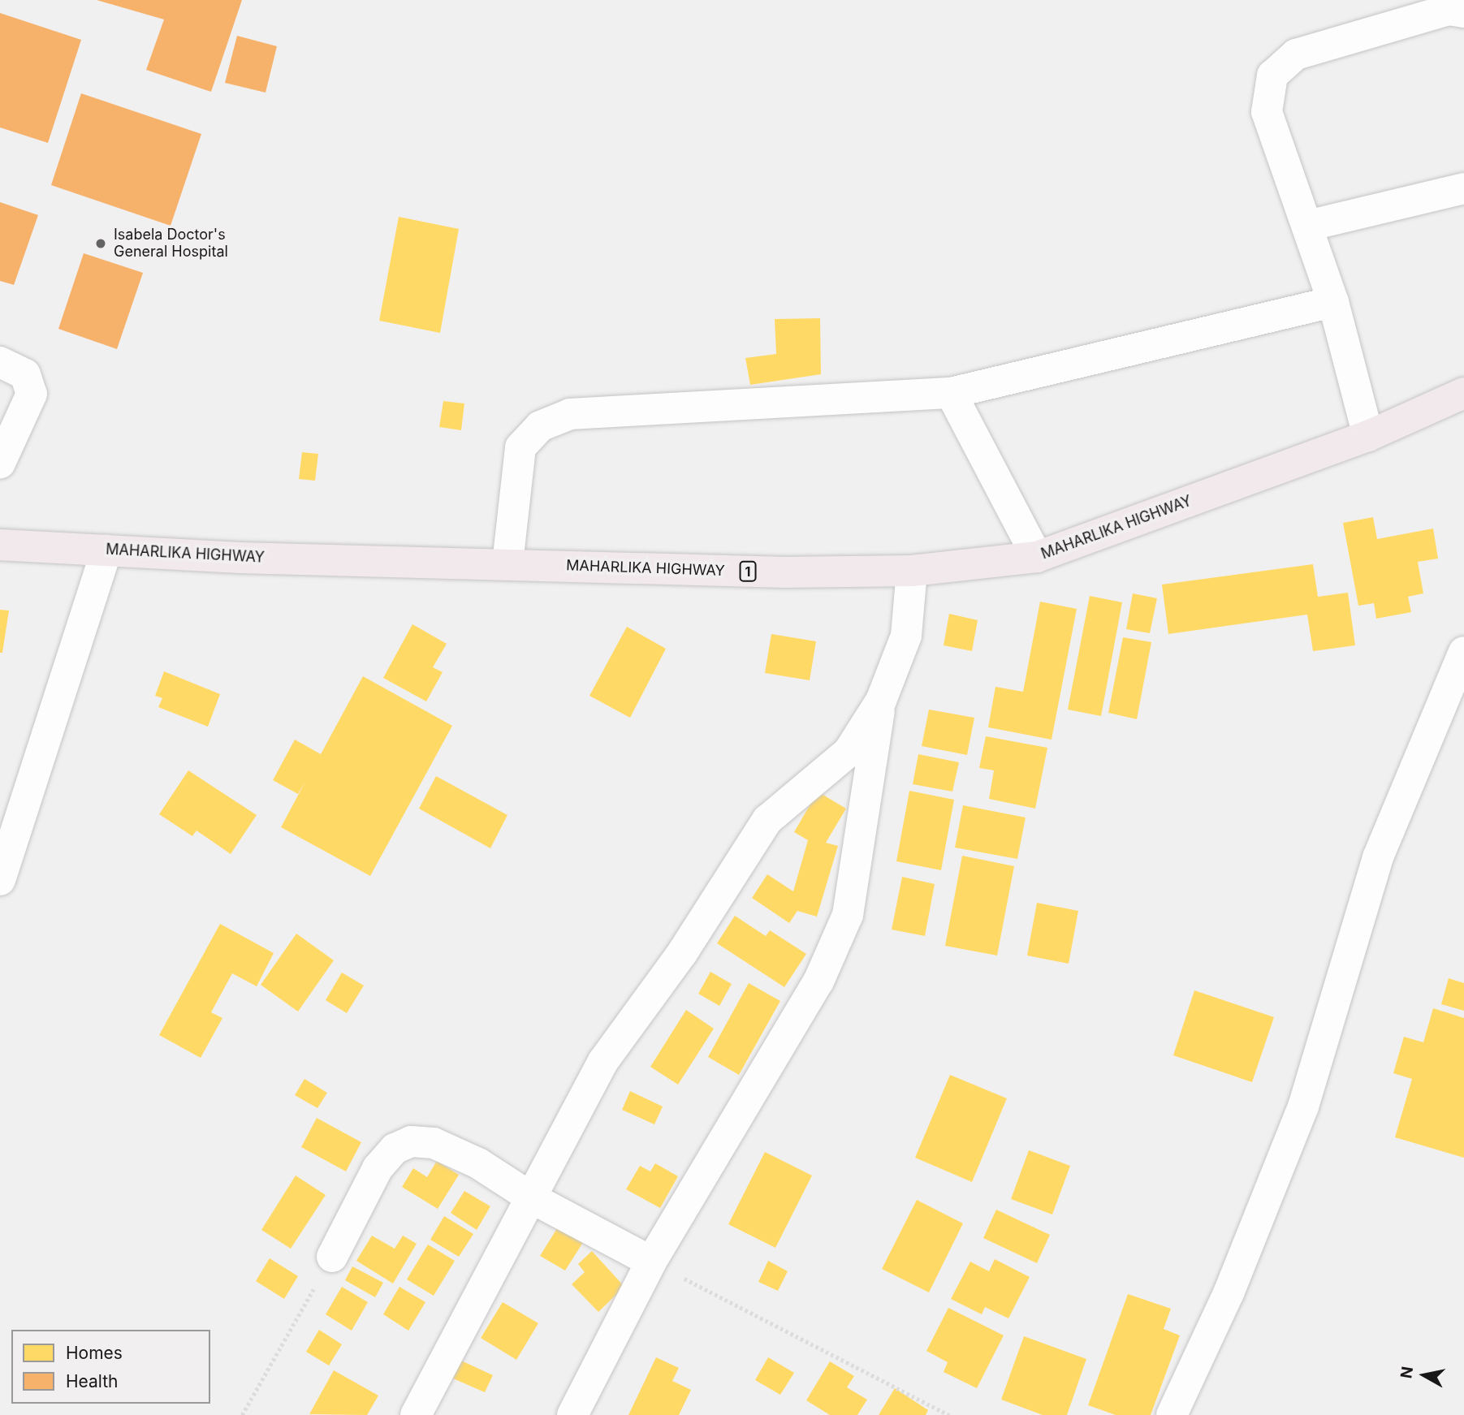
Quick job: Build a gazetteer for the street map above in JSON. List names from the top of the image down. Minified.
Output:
{"streets":{"highway":["MAHARLIKA HIGHWAY","1"]},"places":["Isabela Doctor's General Hospital"],"legend":["Homes","Health"],"north":"left"}
